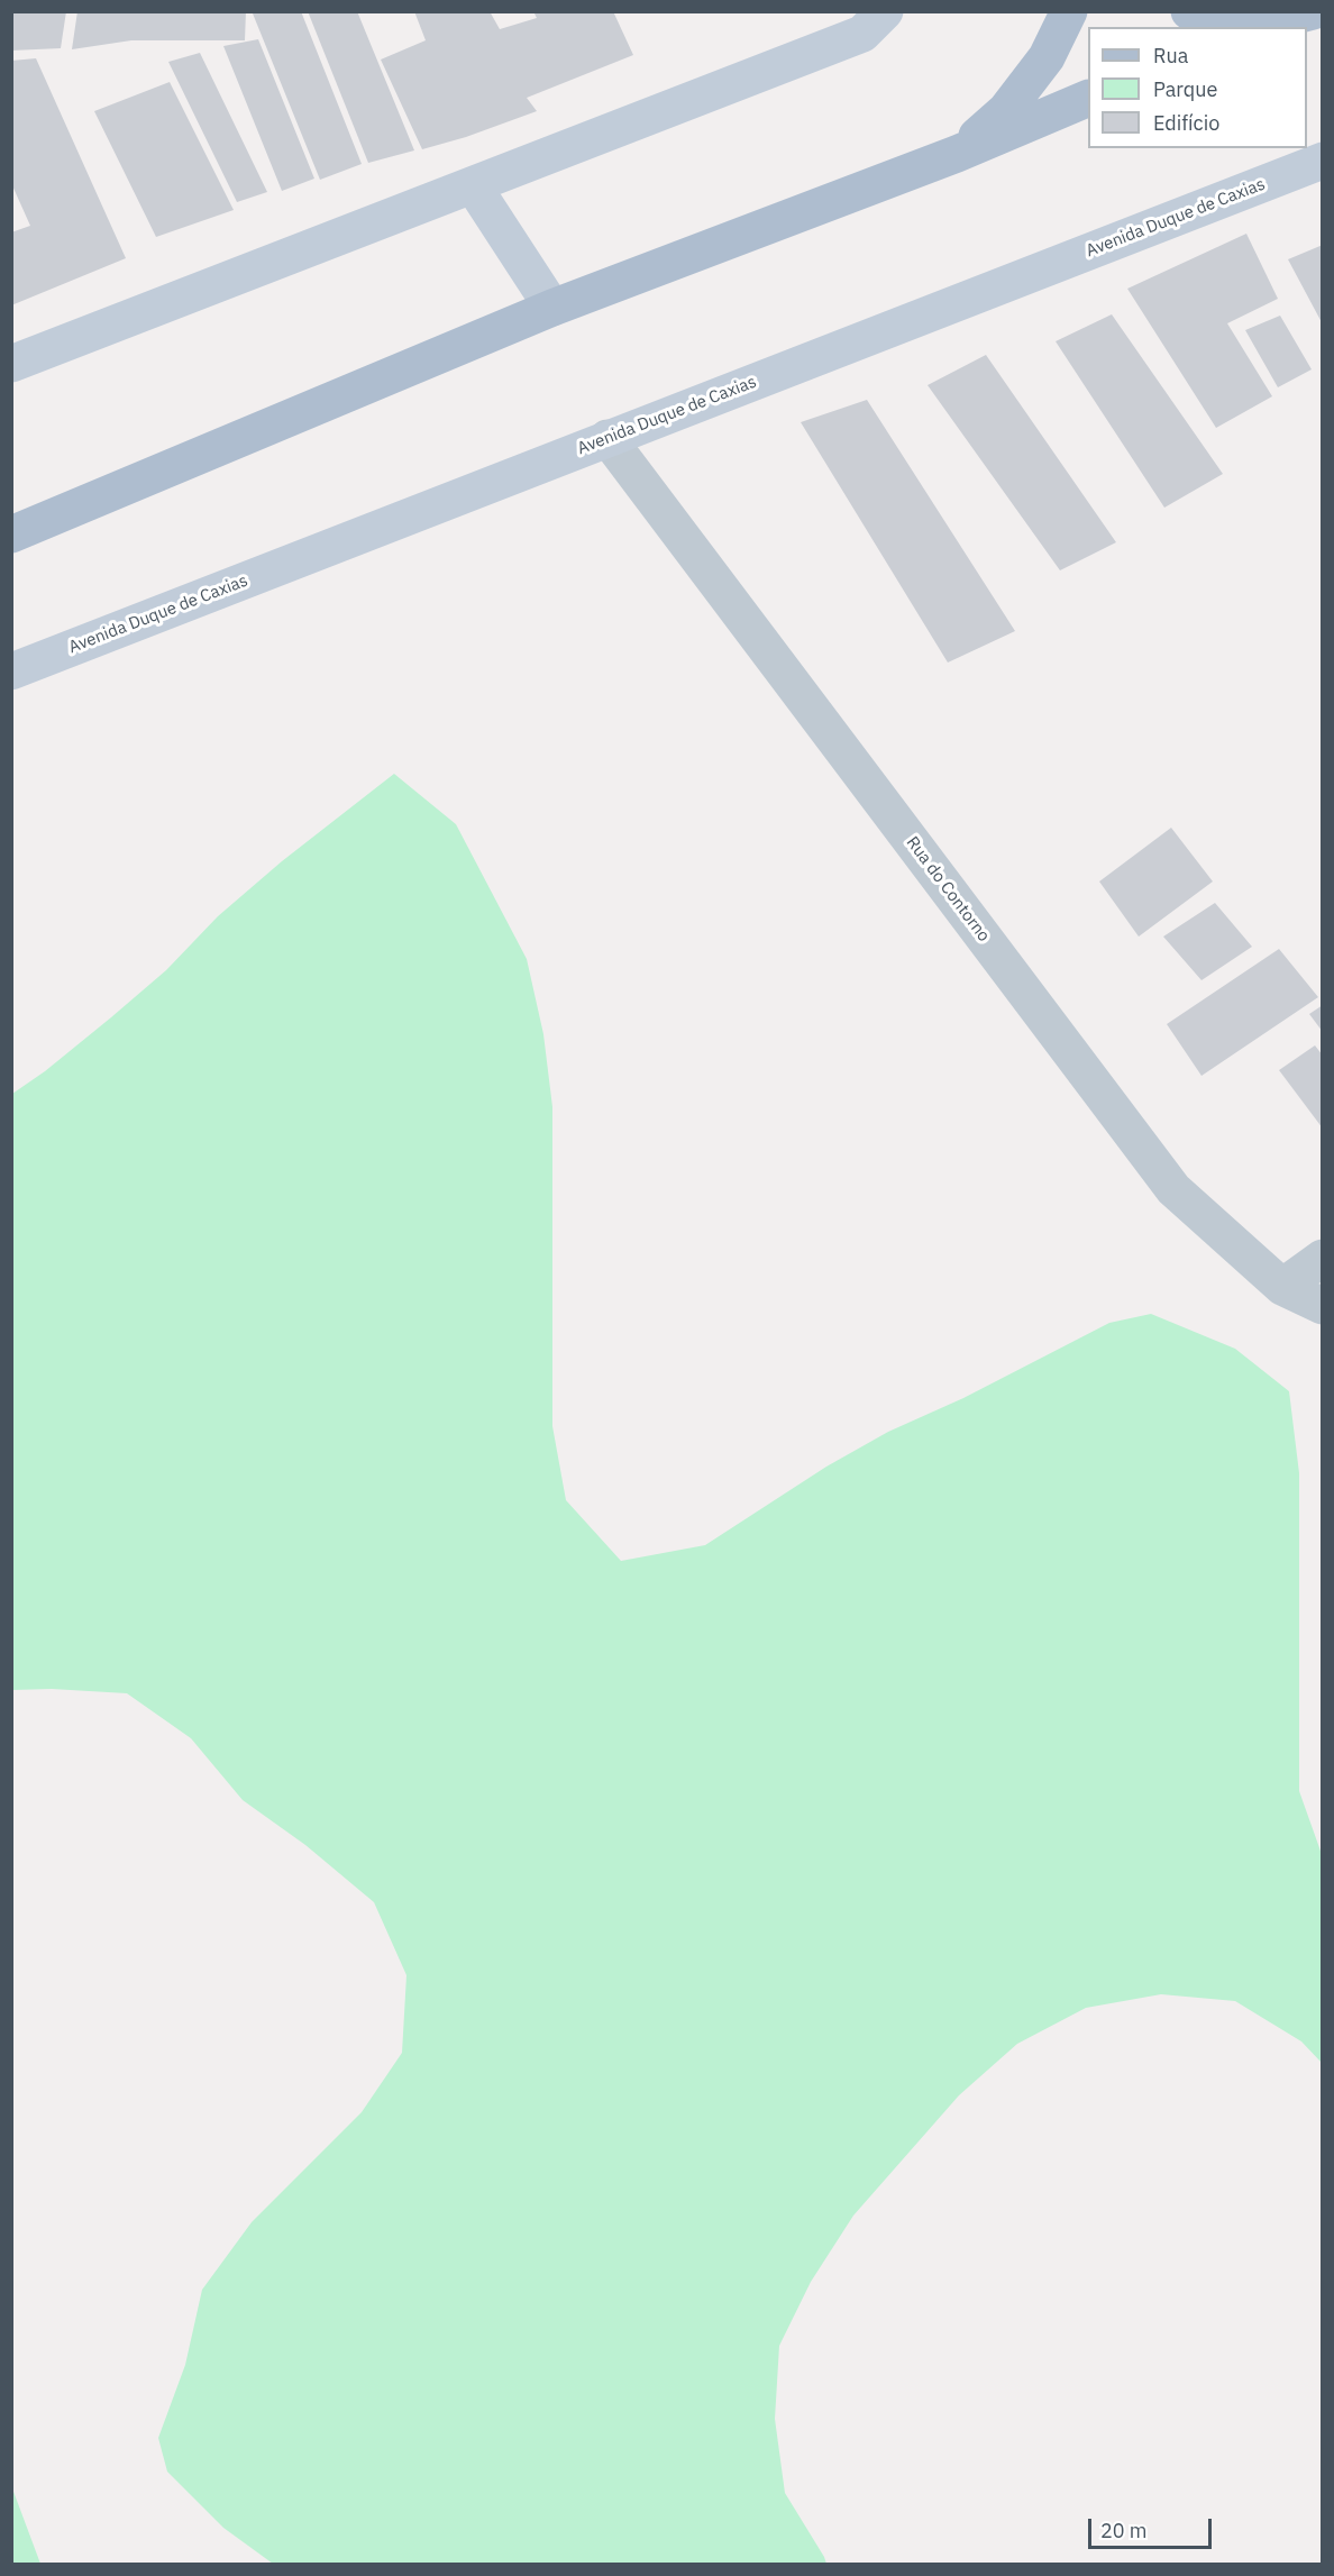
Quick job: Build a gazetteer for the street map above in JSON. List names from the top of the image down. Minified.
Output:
{"streets":{"street":["Avenida Duque de Caxias","Rua do Contorno"]},"crossings":[["Avenida Duque de Caxias","Rua do Contorno"]],"legend":["Rua","Parque","Edifício"],"scale_bar":"20 m"}
